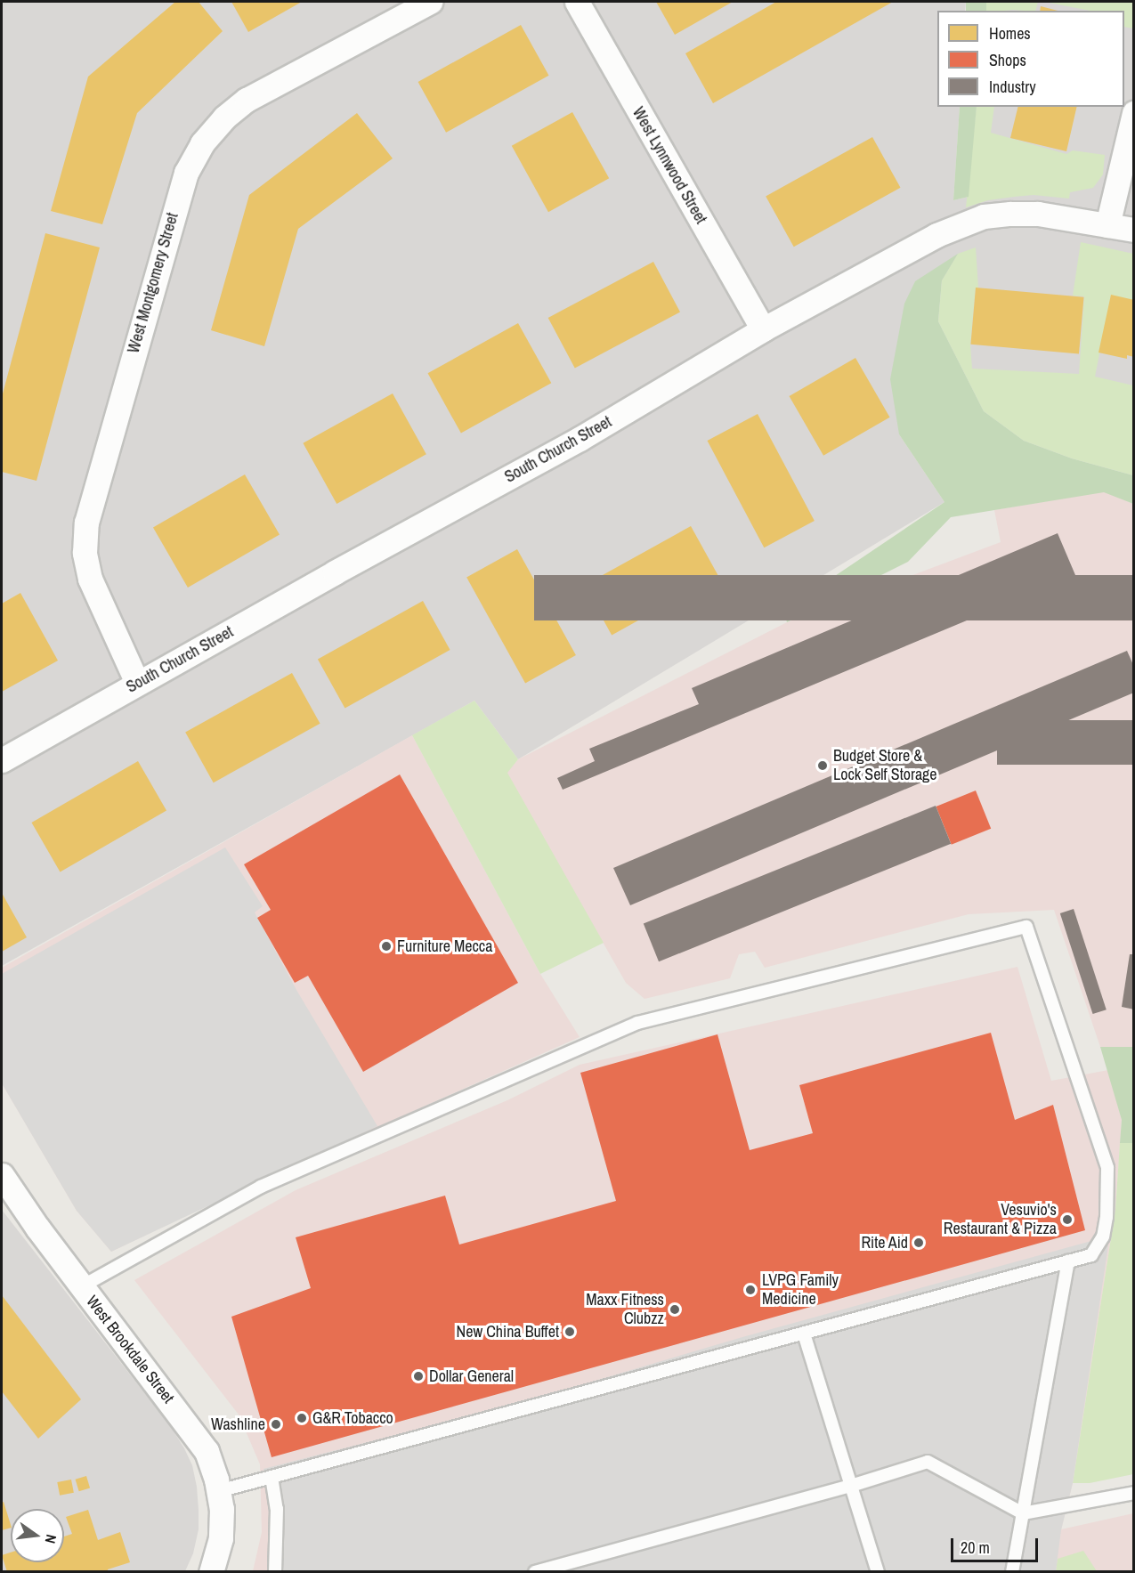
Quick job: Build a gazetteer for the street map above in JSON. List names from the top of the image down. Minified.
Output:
{"streets":{"street":["West Lynnwood Street","West Montgomery Street","South Church Street","West Brookdale Street"]},"crossings":[["West Lynnwood Street","South Church Street"],["West Montgomery Street","South Church Street"]],"places":["Budget Store & Lock Self Storage","Furniture Mecca","Vesuvio's Restaurant & Pizza","Rite Aid","LVPG Family Medicine","Maxx Fitness Clubzz","New China Buffet","Dollar General","G&R Tobacco","Washline"],"legend":["Homes","Shops","Industry"],"scale_bar":"20 m","north":"right"}
